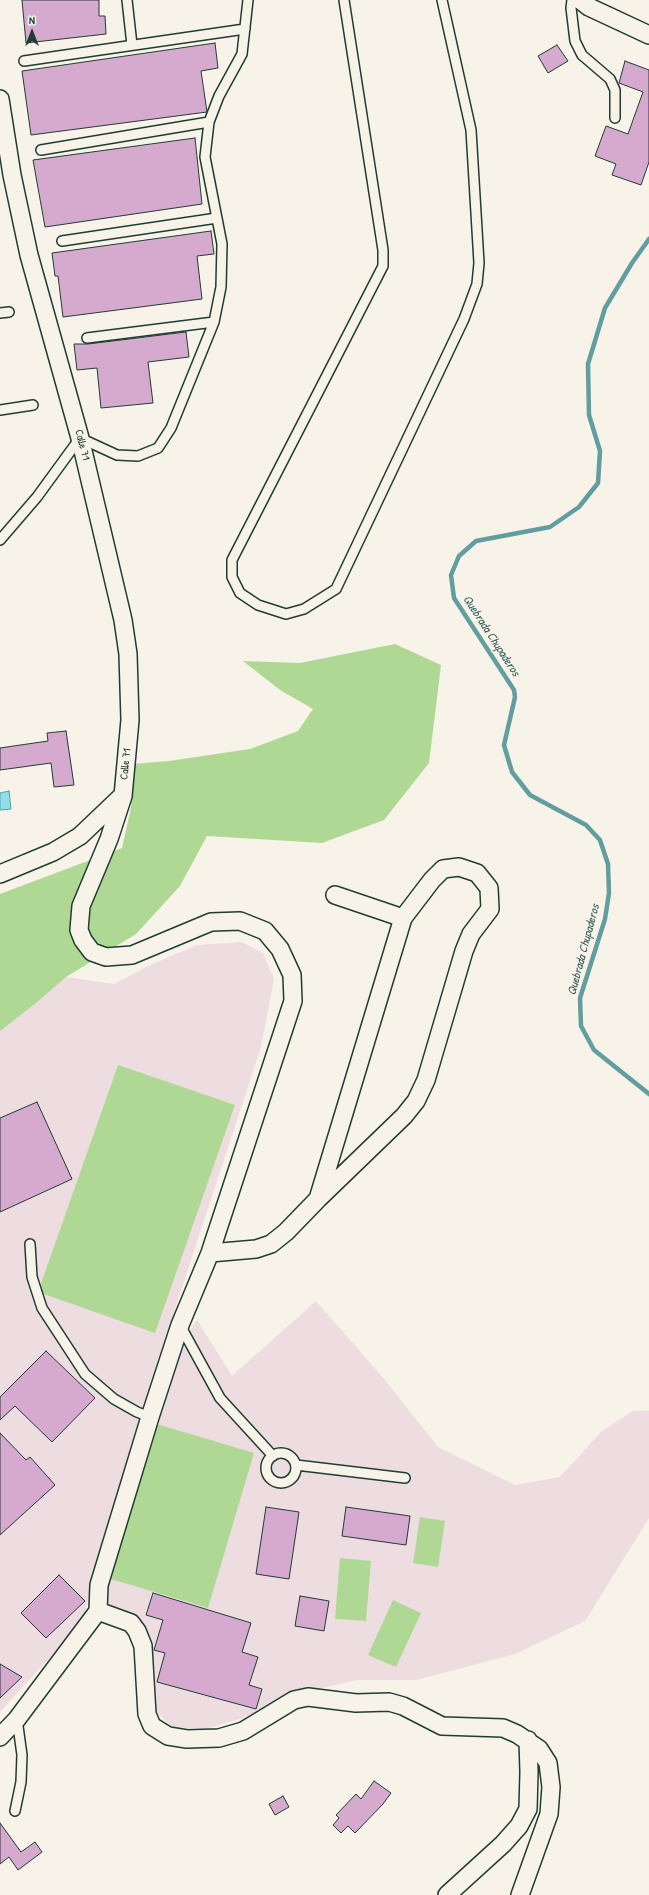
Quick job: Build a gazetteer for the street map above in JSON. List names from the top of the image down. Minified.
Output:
{"streets":{"street":["Calle 71"]},"water":["Quebrada Chupaderos"],"north":"top"}
